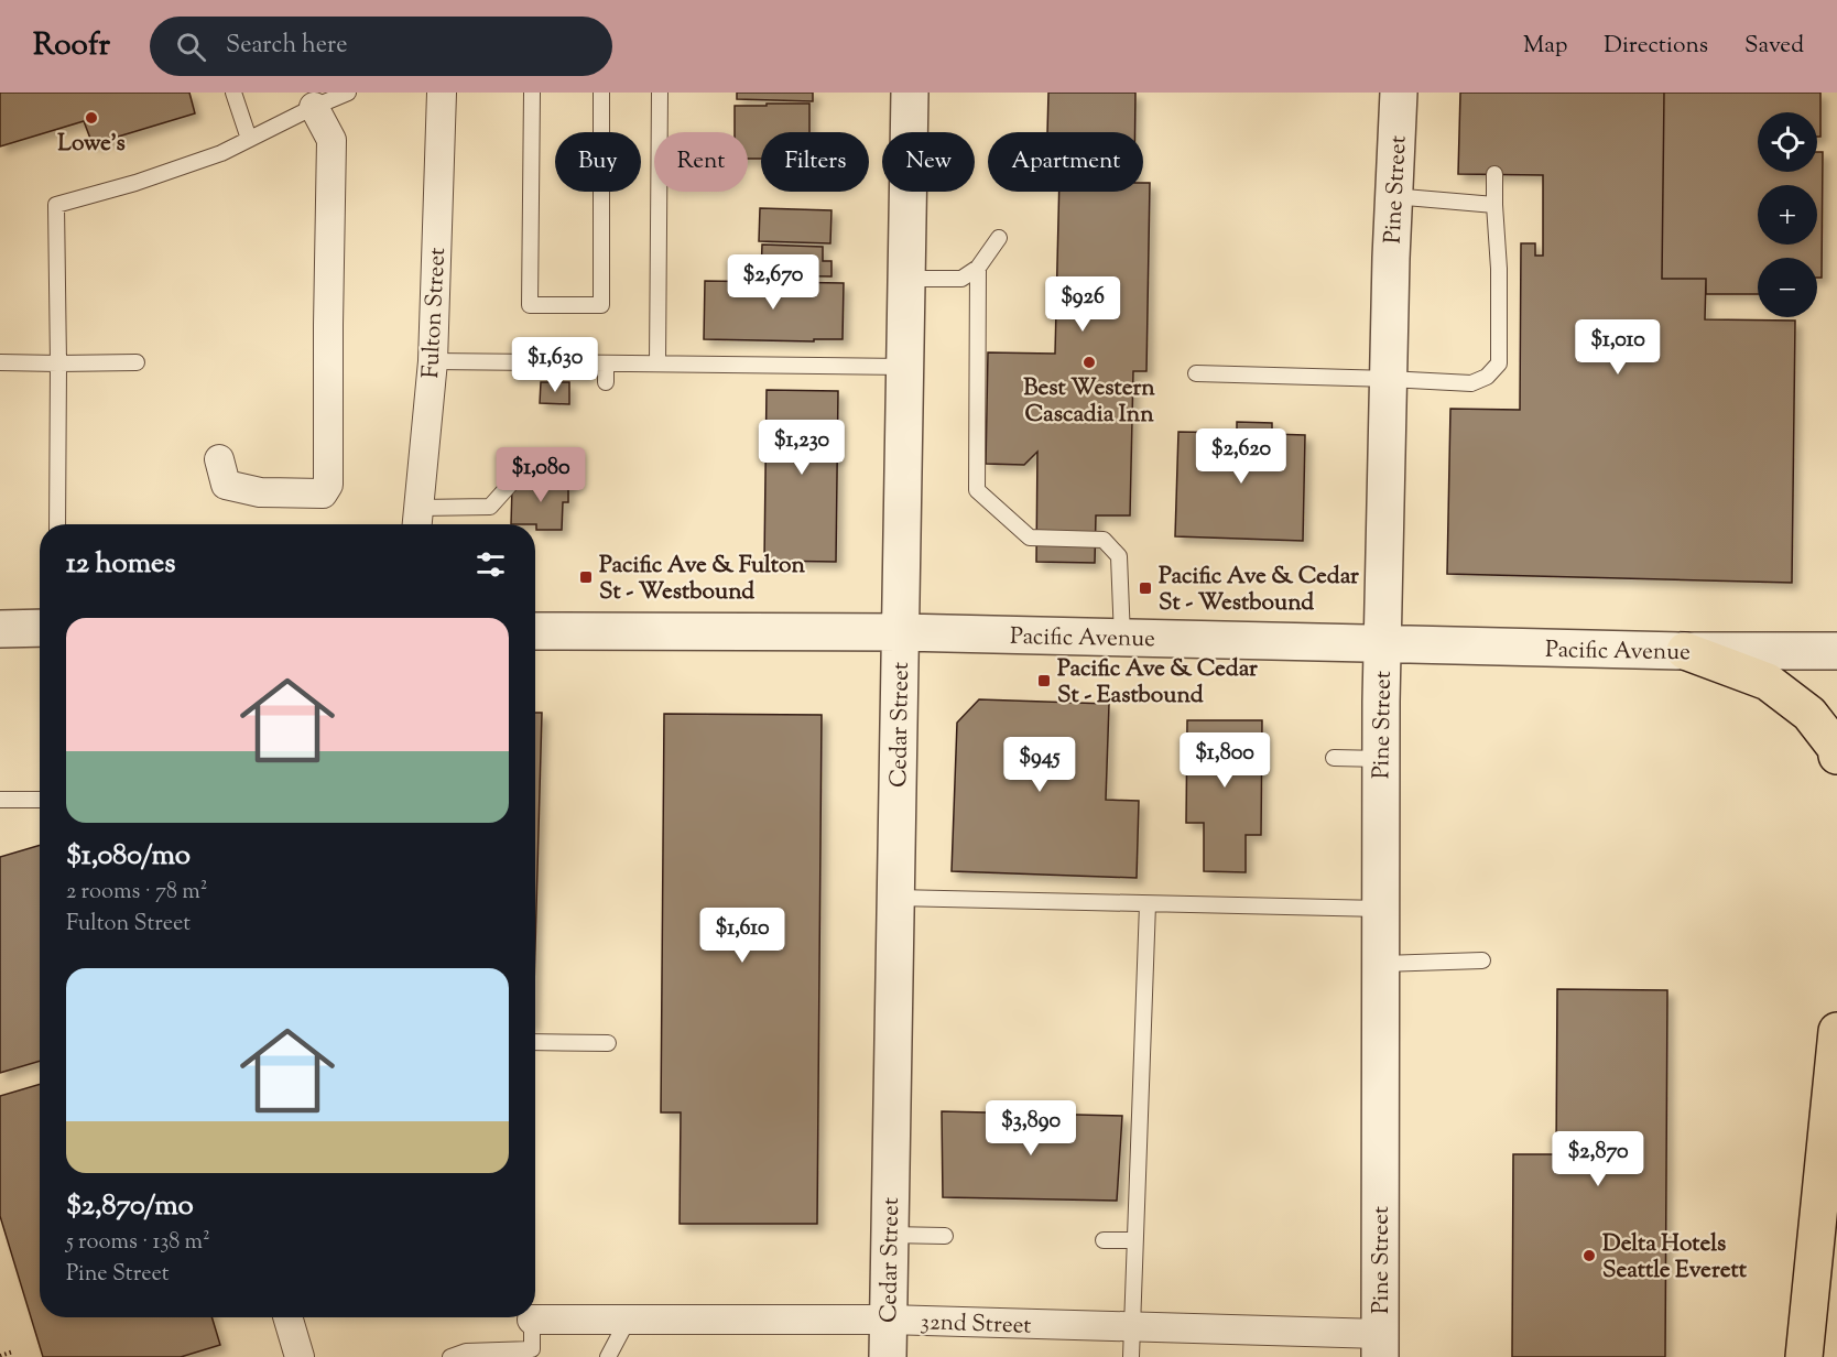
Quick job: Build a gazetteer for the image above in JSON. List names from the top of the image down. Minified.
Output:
{"streets":{"street":["Pine Street","Fulton Street","Pacific Avenue","Cedar Street","32nd Street"]},"crossings":[["Pine Street","Pacific Avenue"],["Pine Street","32nd Street"],["Pacific Avenue","Cedar Street"],["Cedar Street","32nd Street"]],"places":{"other":["Lowe's","Best Western Cascadia Inn","Delta Hotels Seattle Everett"],"transit":["Pacific Ave & Fulton St - Westbound","Pacific Ave & Cedar St - Westbound","Pacific Ave & Cedar St - Eastbound"]},"page":{"header":"Roofr","search":"Search here","nav":["Map","Directions","Saved"],"map_buttons":["+","−"],"chip":["Buy","Rent","Filters","New","Apartment"],"price":["$2,670","$926","$1,010","$1,630","$1,230","$2,620","$1,080","$1,800","$945","$1,610","$3,890","$2,870"],"heading":"12 homes","list":[{"name":"$1,080/mo","note":"2 rooms · 78 m² · Fulton Street"},{"name":"$2,870/mo","note":"5 rooms · 138 m² · Pine Street"}]}}
